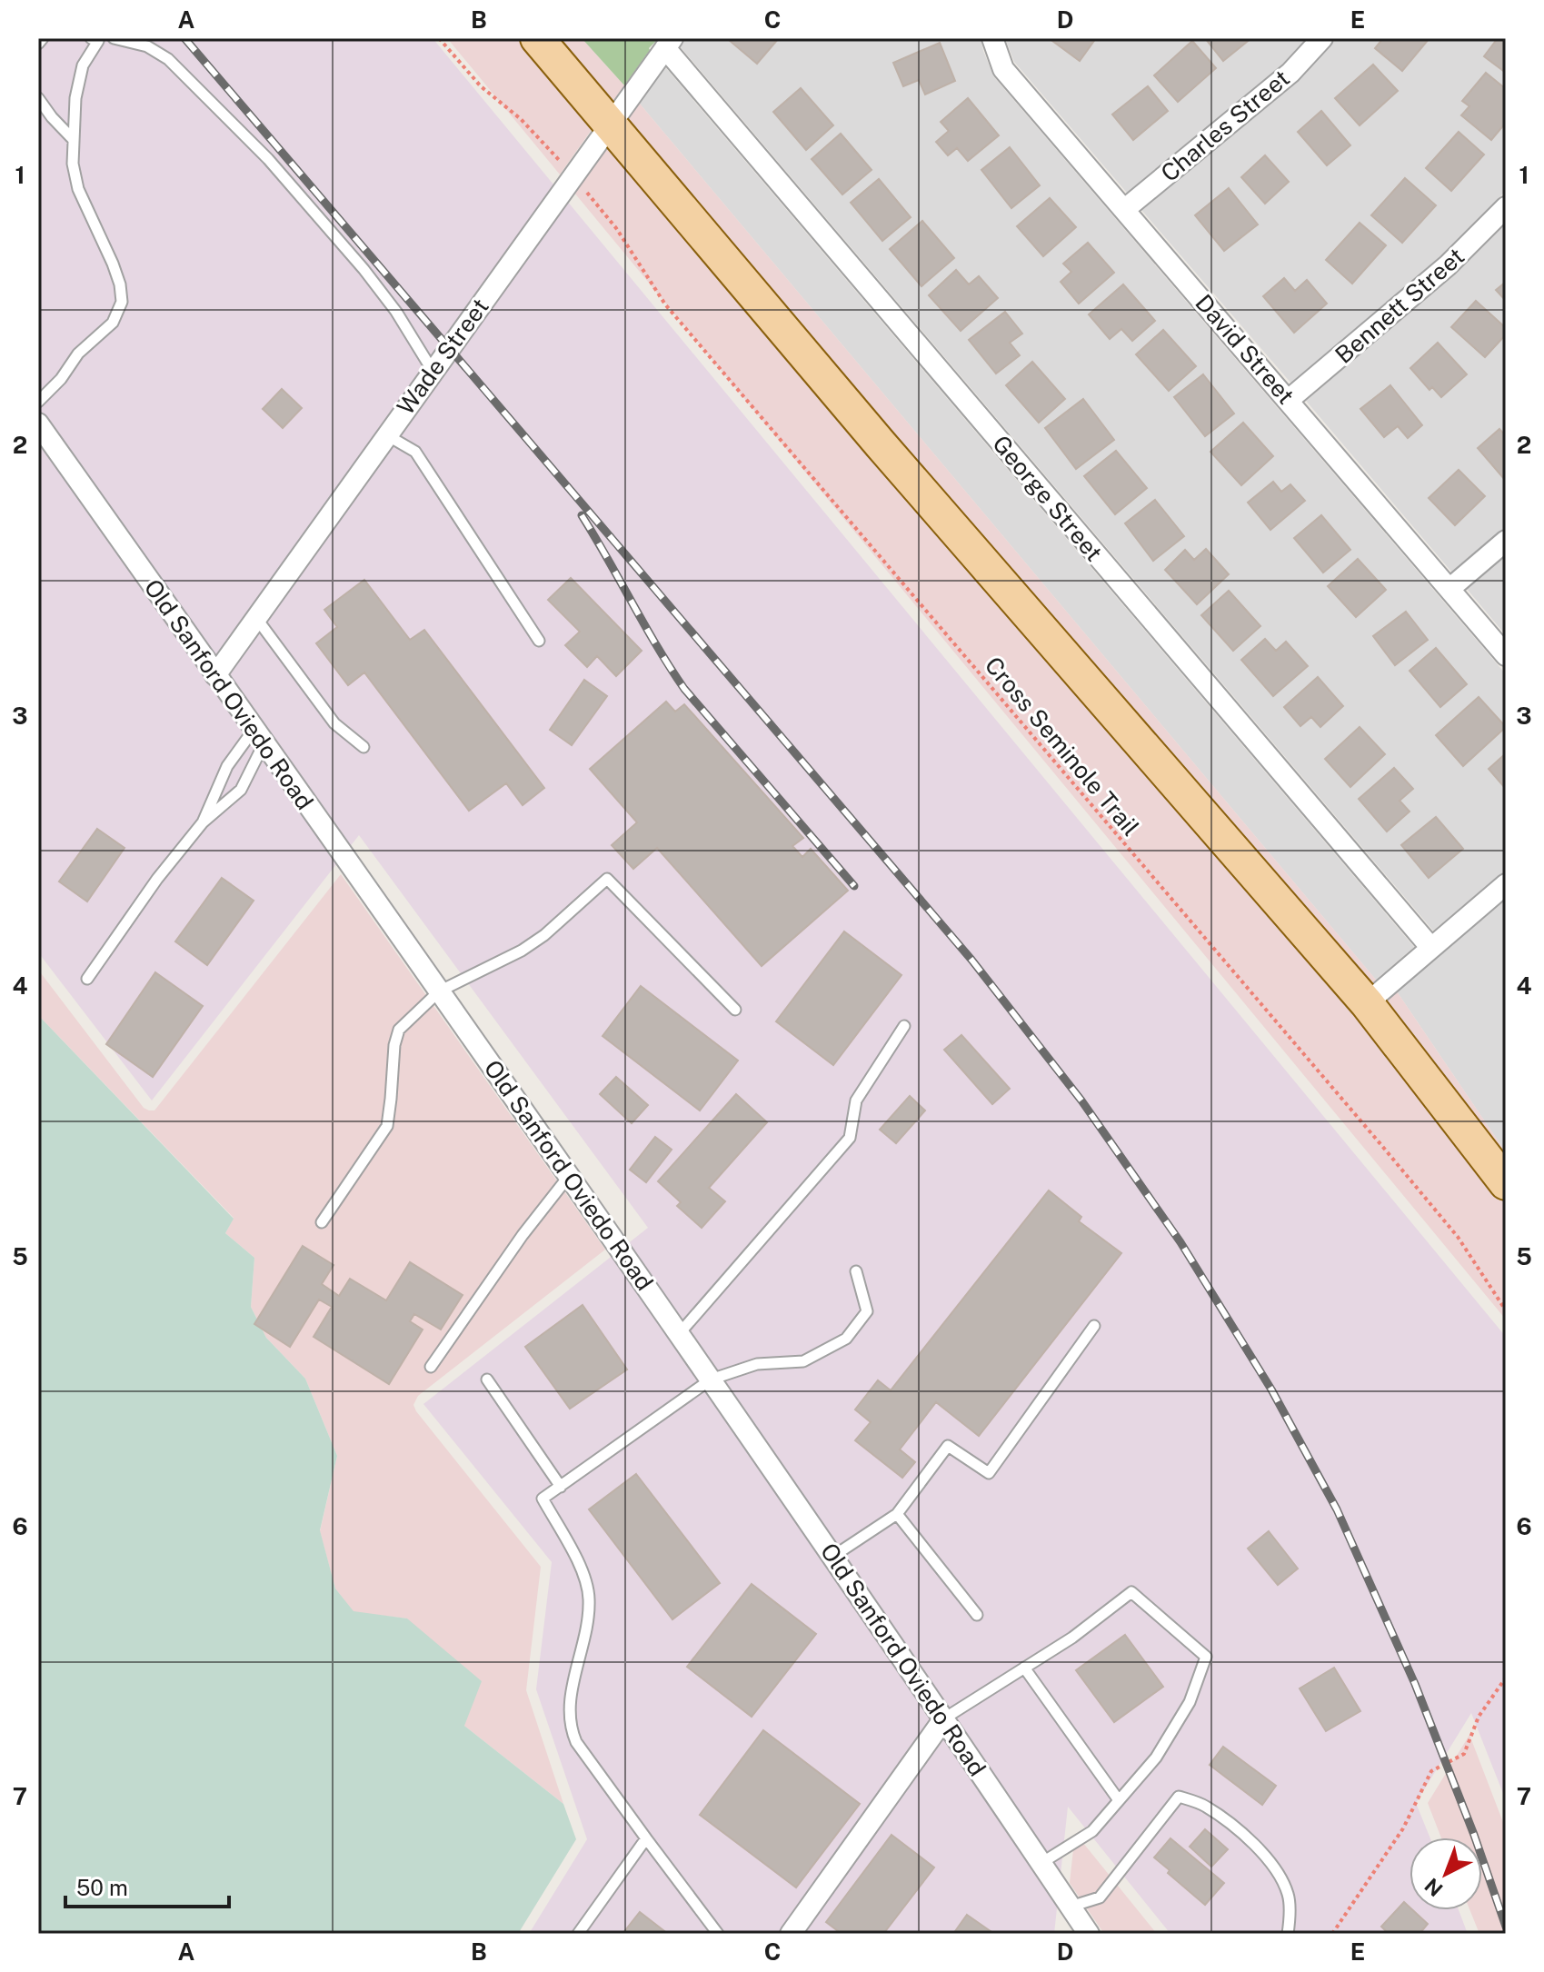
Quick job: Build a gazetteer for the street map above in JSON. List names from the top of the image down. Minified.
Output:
{"streets":{"street":["Charles Street","Bennett Street","David Street","Wade Street","George Street","Old Sanford Oviedo Road"],"path":["Cross Seminole Trail"]},"crossings":[["Charles Street","David Street"],["Bennett Street","David Street"],["Wade Street","George Street"],["Wade Street","Old Sanford Oviedo Road"]],"scale_bar":"50 m","north":"bottom left","grid":{"columns":["A","B","C","D","E"],"rows":["1","2","3","4","5","6","7"]}}
